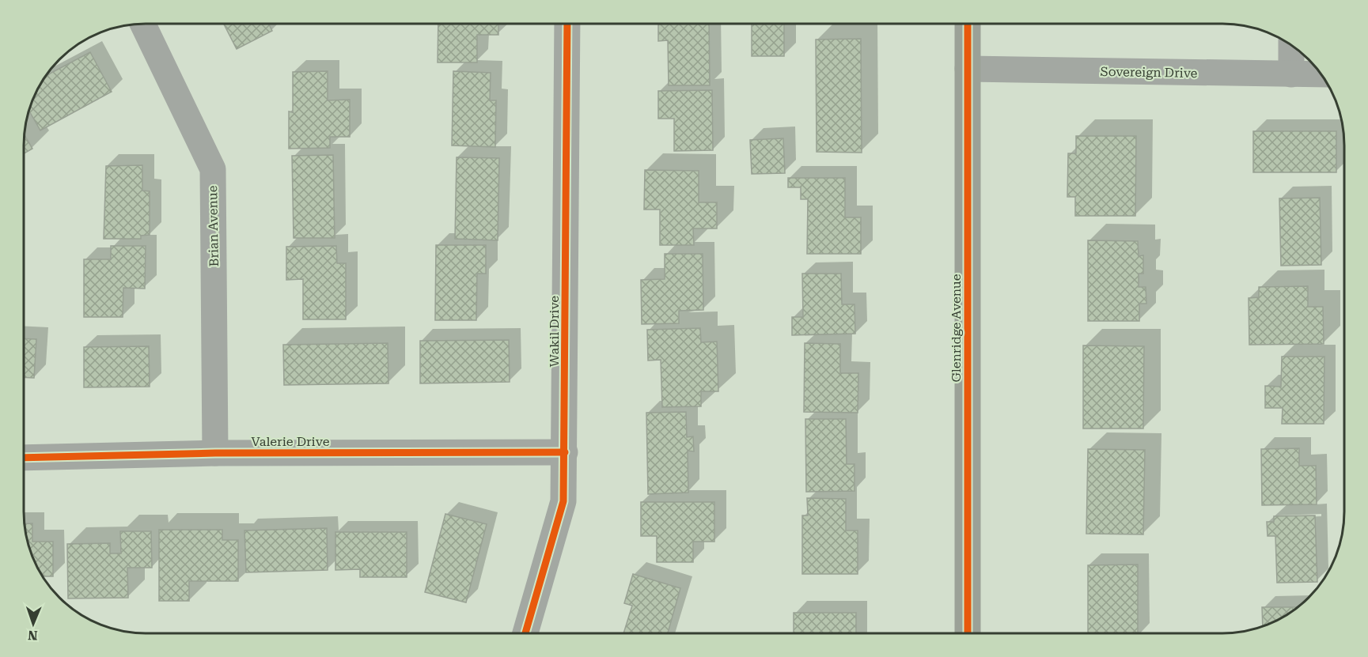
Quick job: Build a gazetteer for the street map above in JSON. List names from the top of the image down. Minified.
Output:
{"streets":{"main road":["Glenridge Avenue"],"street":["Sovereign Drive","Brian Avenue","Wakil Drive","Valerie Drive"]},"crossings":[["Sovereign Drive","Glenridge Avenue"],["Brian Avenue","Valerie Drive"],["Wakil Drive","Valerie Drive"]],"north":"bottom"}
